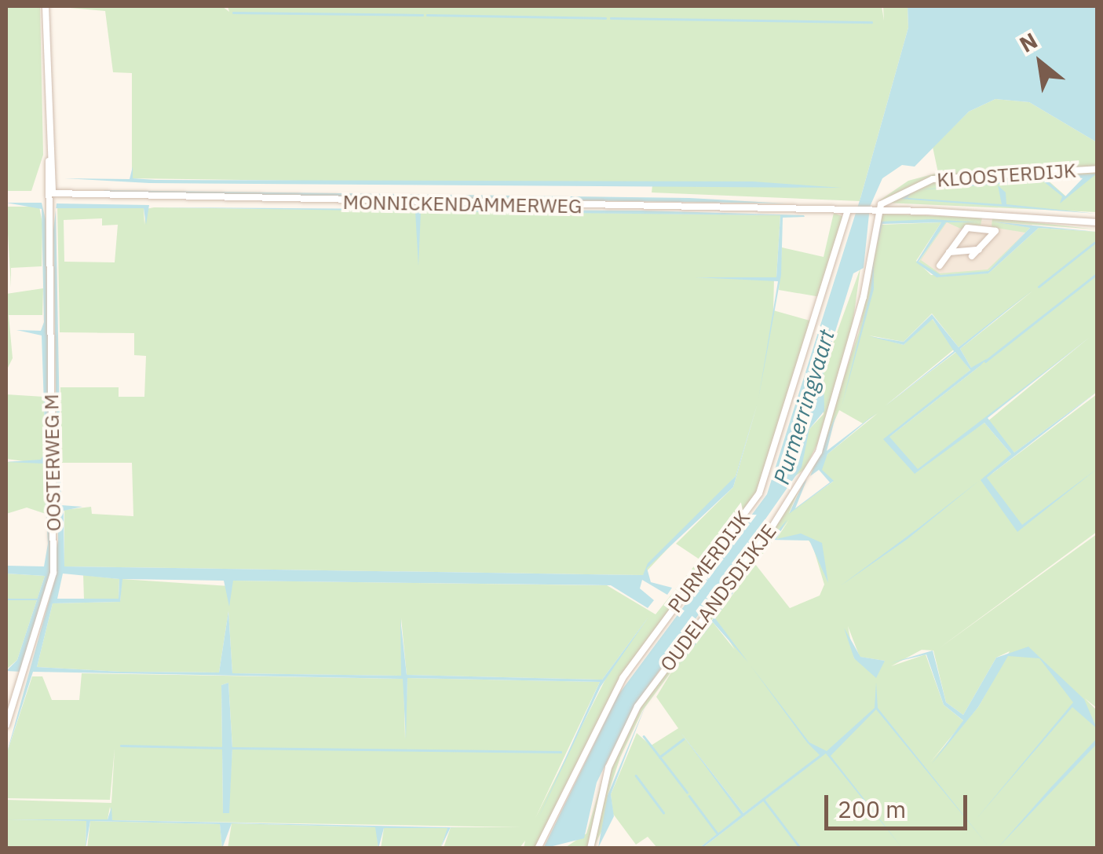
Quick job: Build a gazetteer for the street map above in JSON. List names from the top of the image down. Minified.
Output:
{"streets":{"street":["KLOOSTERDIJK","MONNICKENDAMMERWEG","OOSTERWEG M","PURMERDIJK","OUDELANDSDIJKJE"]},"crossings":[["KLOOSTERDIJK","MONNICKENDAMMERWEG"],["KLOOSTERDIJK","OUDELANDSDIJKJE"],["MONNICKENDAMMERWEG","OOSTERWEG M"],["MONNICKENDAMMERWEG","PURMERDIJK"],["MONNICKENDAMMERWEG","OUDELANDSDIJKJE"]],"water":["Purmerringvaart"],"scale_bar":"200 m","north":"top left"}
